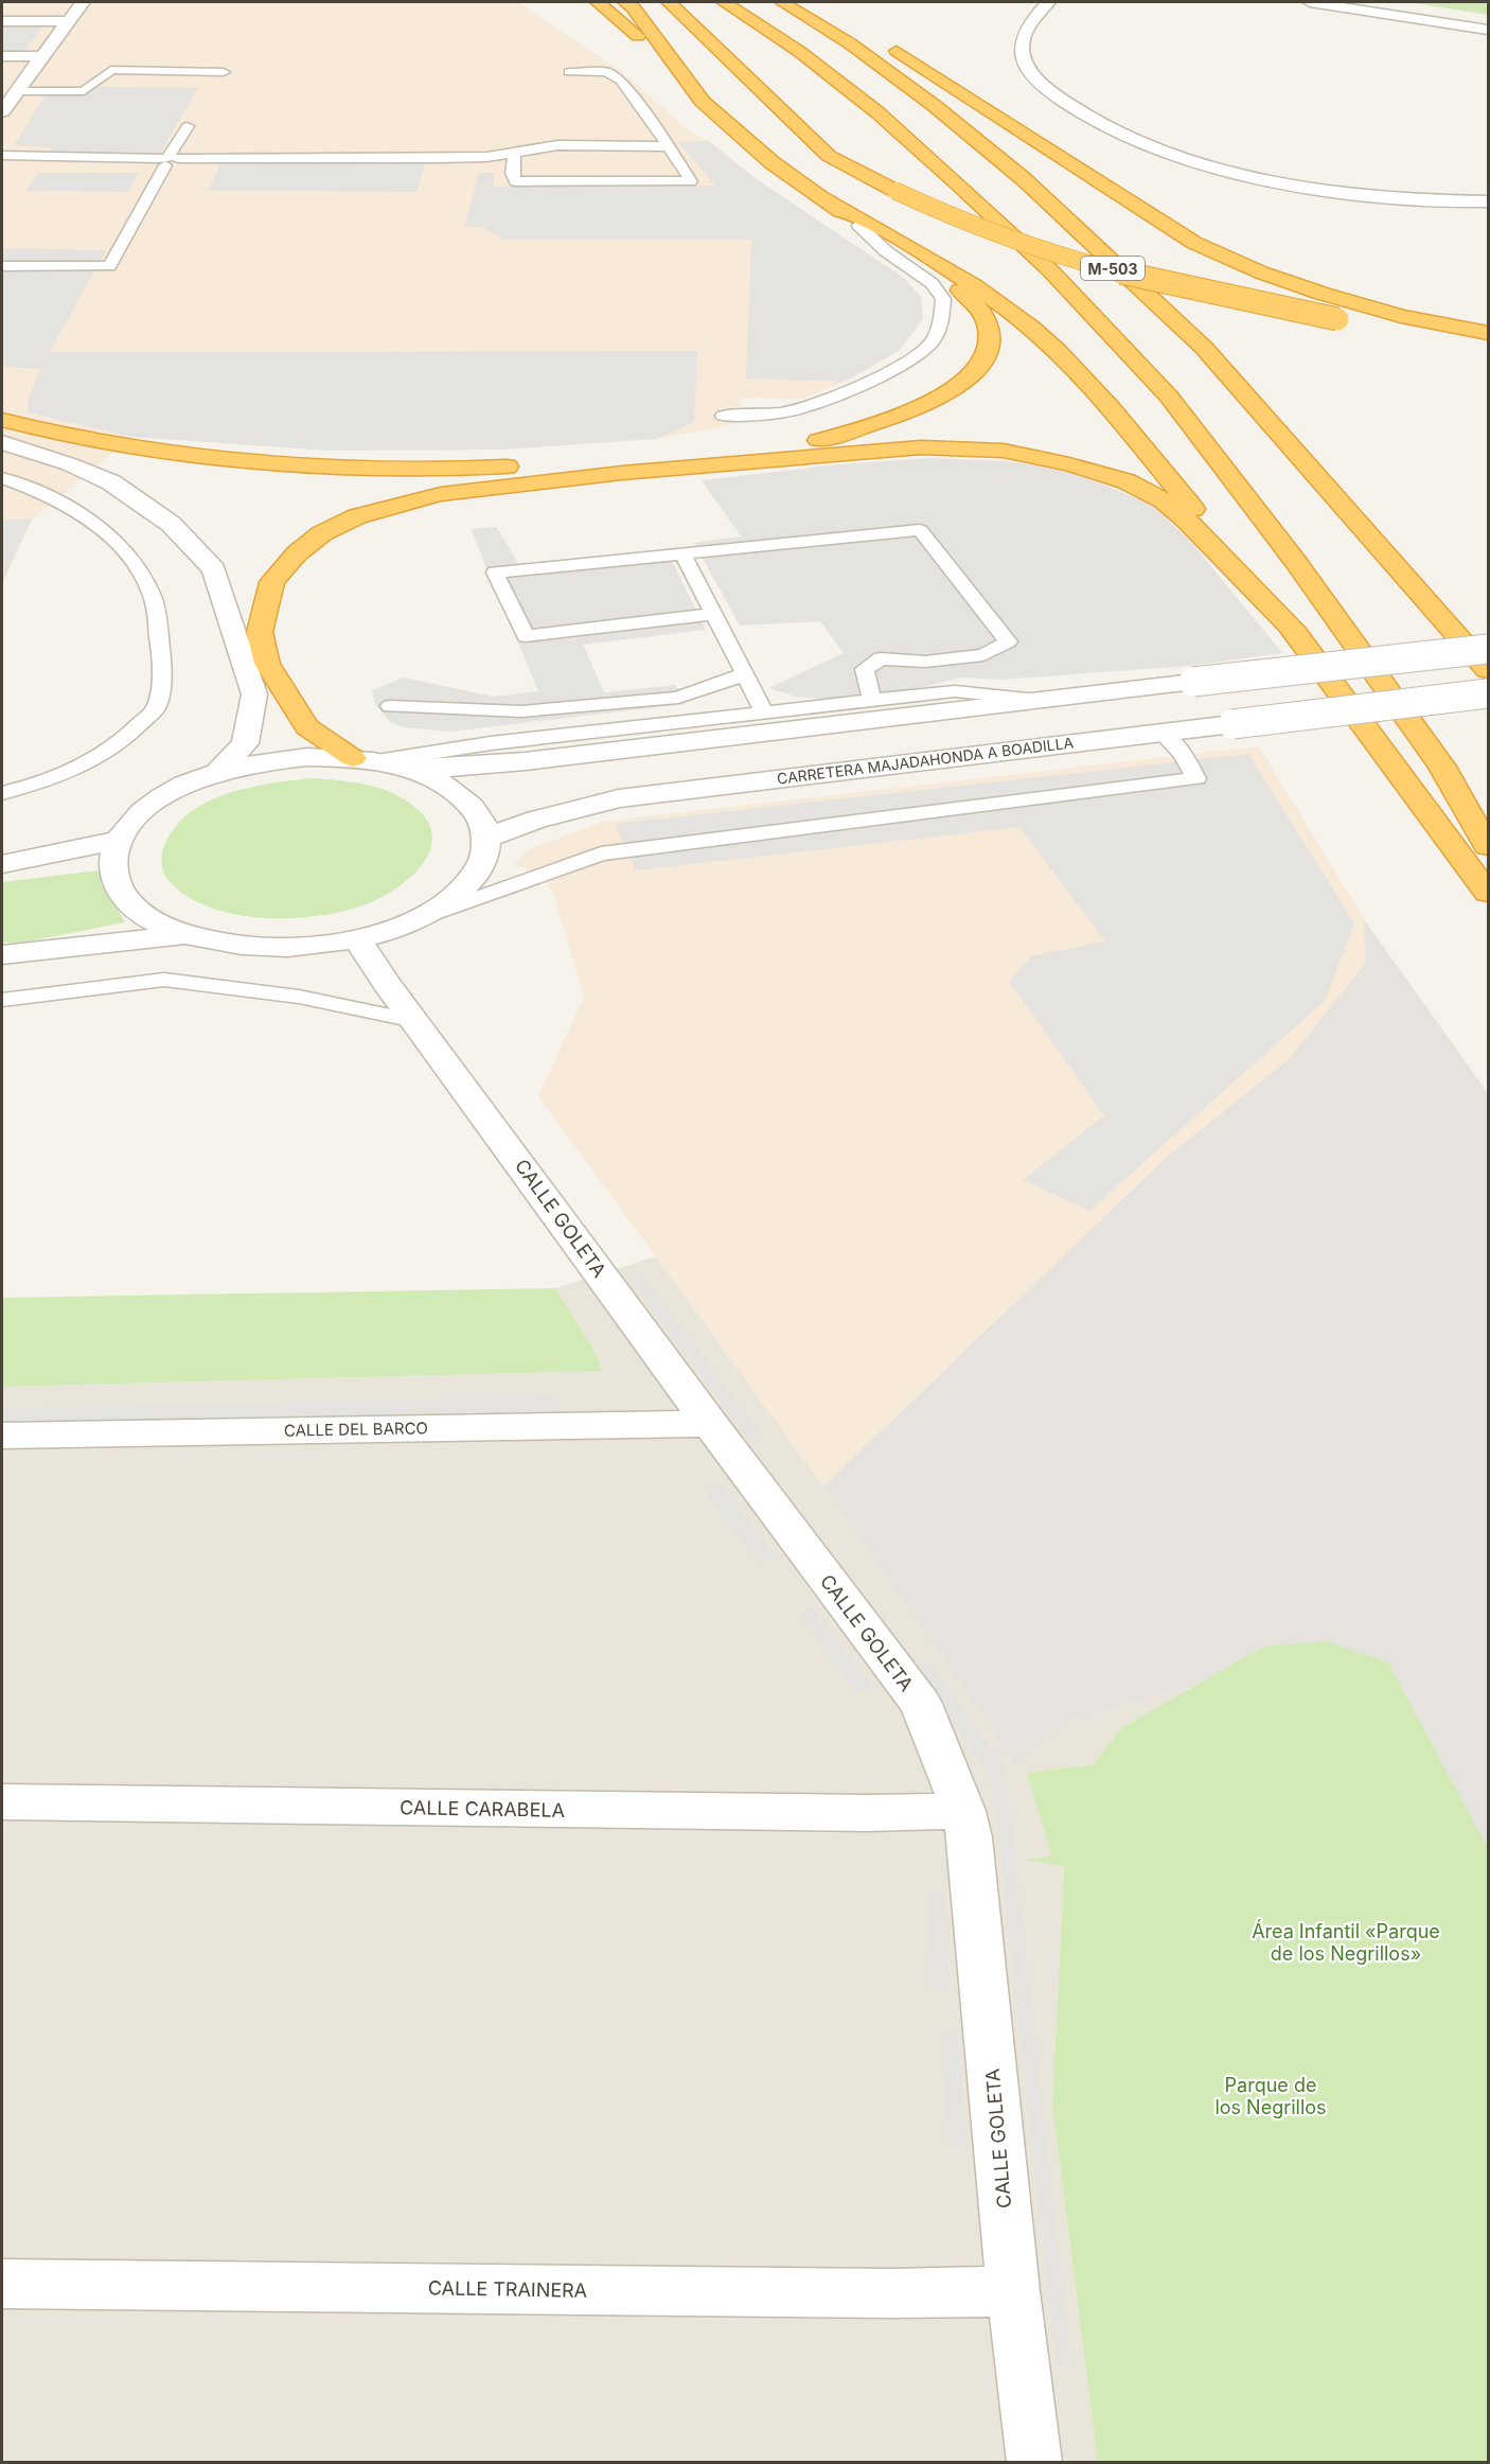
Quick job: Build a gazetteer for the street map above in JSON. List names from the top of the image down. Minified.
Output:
{"streets":{"highway":["M-503"],"street":["CARRETERA MAJADAHONDA A BOADILLA","CALLE GOLETA","CALLE DEL BARCO","CALLE CARABELA","CALLE TRAINERA"]},"crossings":[["CALLE GOLETA","CALLE DEL BARCO"],["CALLE GOLETA","CALLE CARABELA"],["CALLE GOLETA","CALLE TRAINERA"]],"parks":["Área Infantil «Parque de los Negrillos»","Parque de los Negrillos"]}
